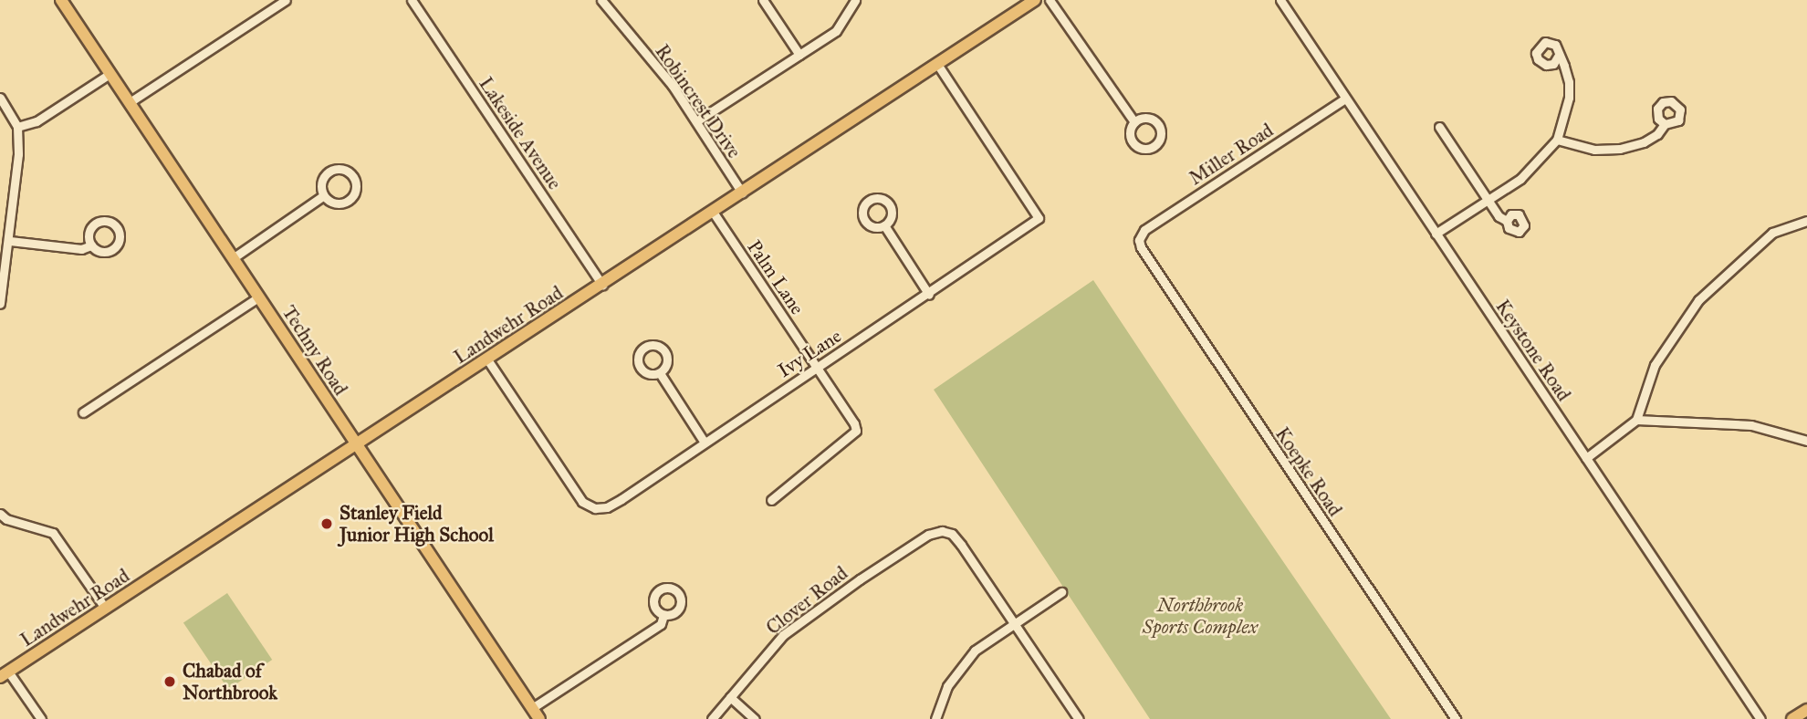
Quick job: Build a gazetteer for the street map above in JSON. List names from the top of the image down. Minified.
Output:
{"streets":{"main road":["Landwehr Road","Techny Road"],"street":["Robincrest Drive","Lakeside Avenue","Miller Road","Palm Lane","Keystone Road","Ivy Lane","Koepke Road","Clover Road"]},"crossings":[["Robincrest Drive","Landwehr Road"],["Lakeside Avenue","Landwehr Road"],["Miller Road","Keystone Road"],["Miller Road","Koepke Road"],["Palm Lane","Landwehr Road"],["Palm Lane","Ivy Lane"],["Landwehr Road","Techny Road"],["Landwehr Road","Ivy Lane"]],"parks":["Northbrook Sports Complex"],"places":["Stanley Field Junior High School","Chabad of Northbrook"]}
